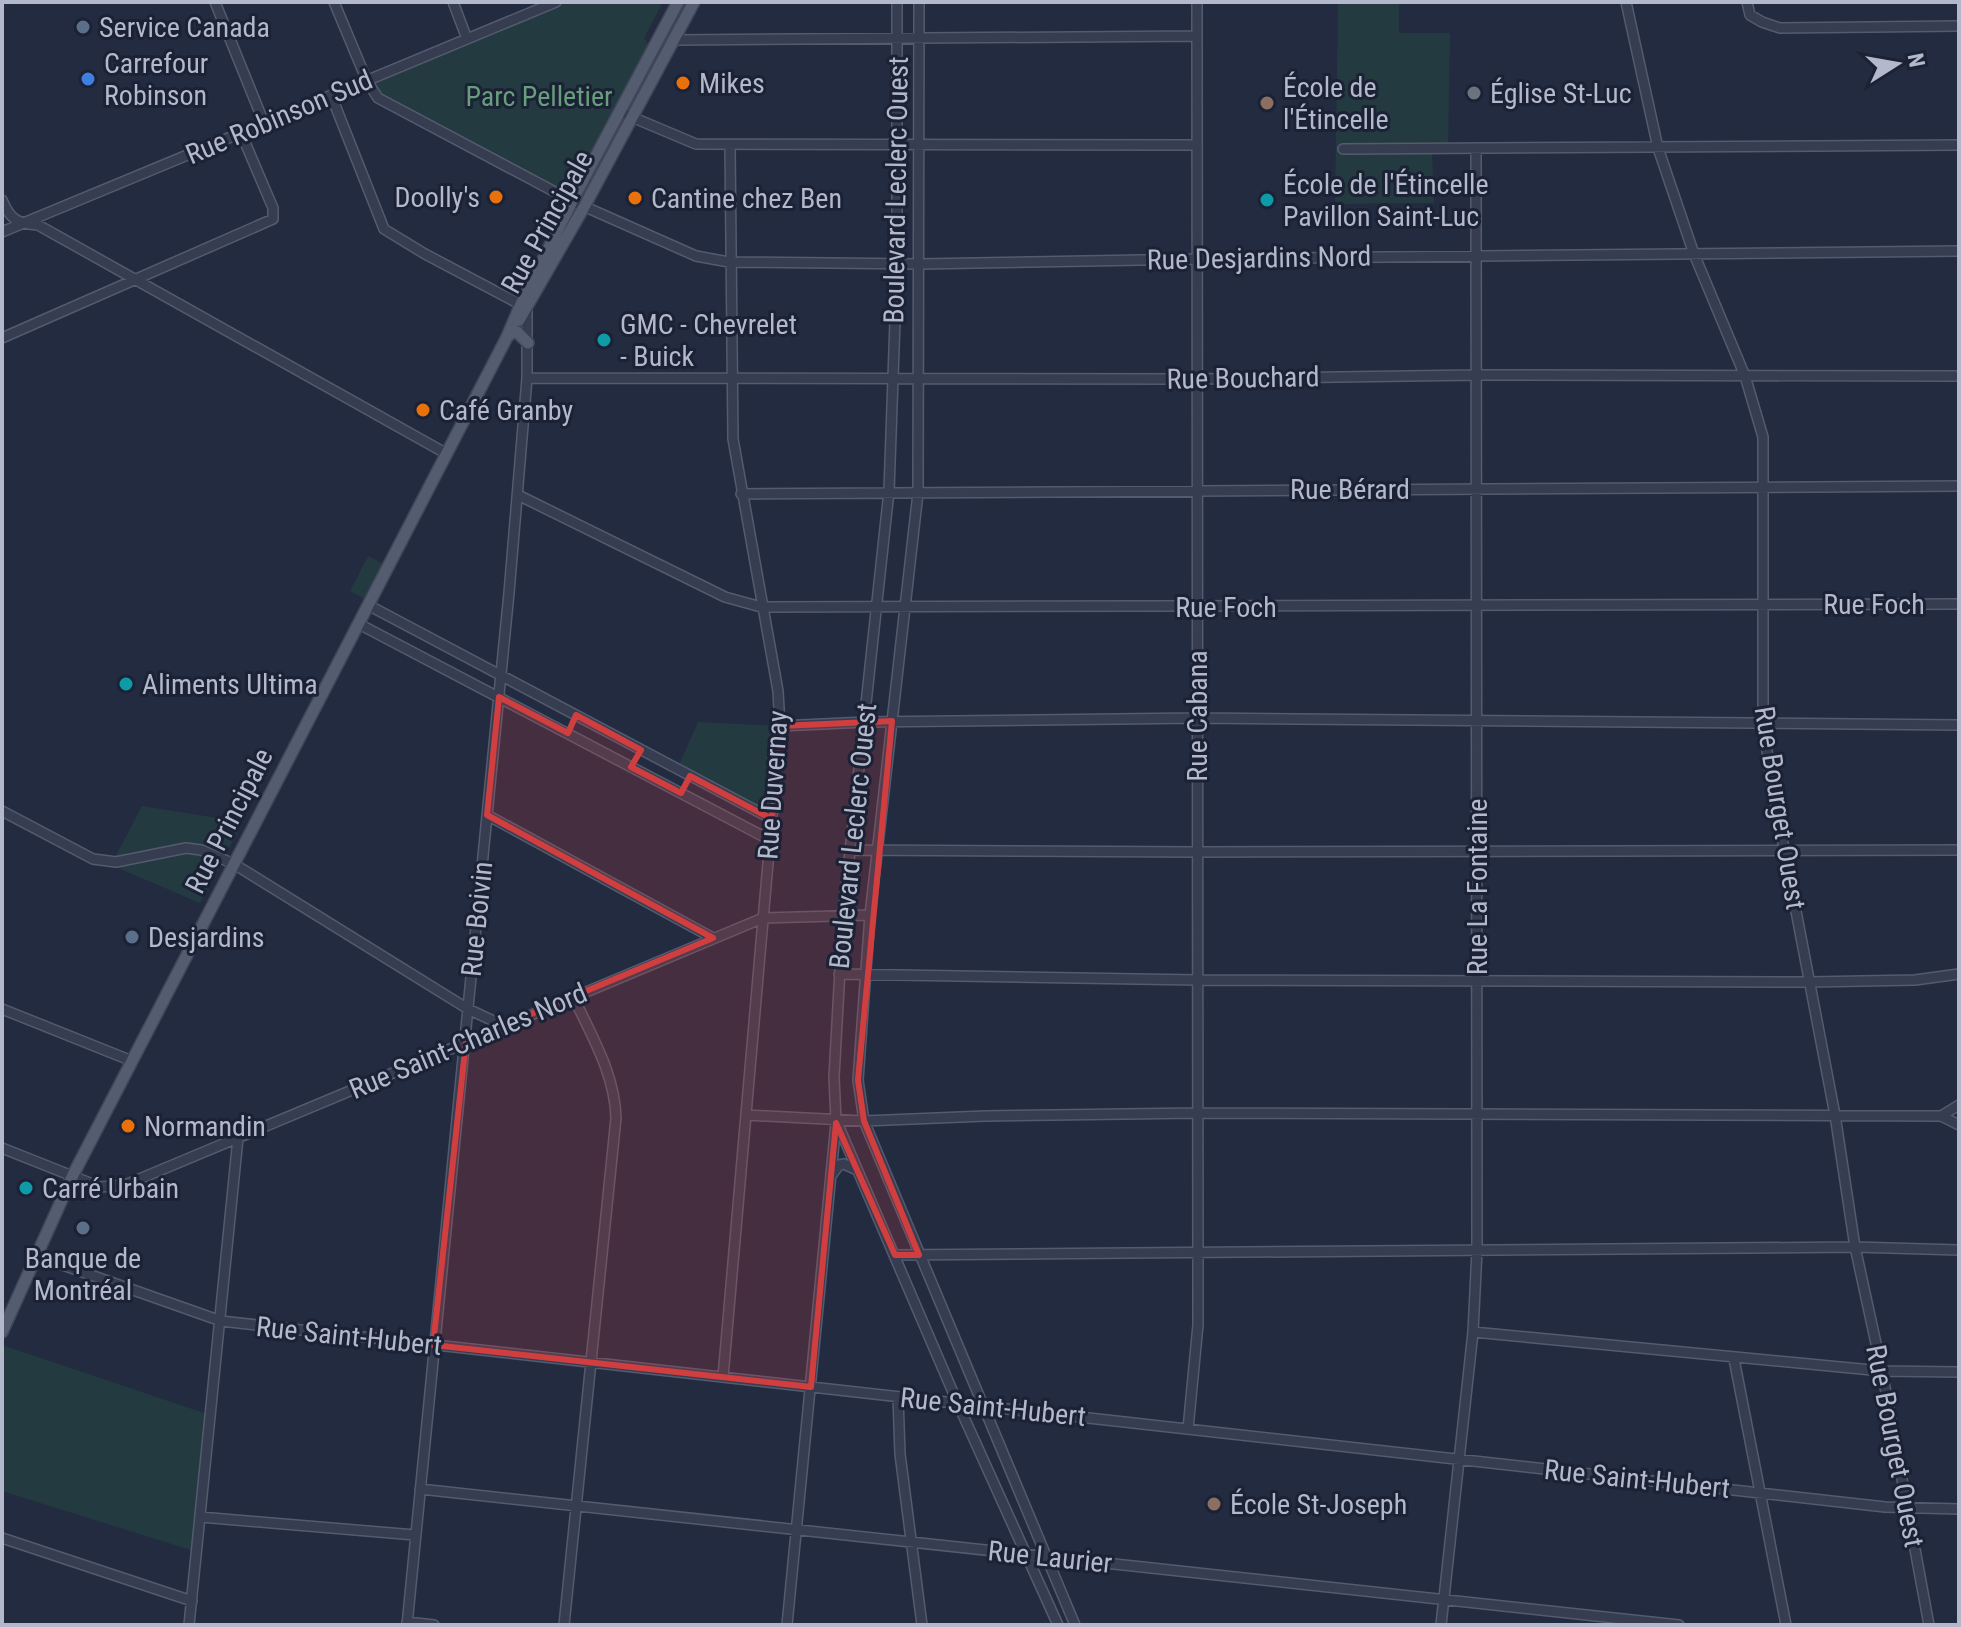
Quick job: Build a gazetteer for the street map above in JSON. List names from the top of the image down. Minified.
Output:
{"streets":{"main road":["Rue Principale"],"street":["Rue Robinson Sud","Boulevard Leclerc Ouest","Rue Desjardins Nord","Rue Bouchard","Rue Bérard","Rue Foch","Rue Cabana","Rue Duvernay","Rue Bourget Ouest","Rue La Fontaine","Rue Boivin","Rue Saint-Charles Nord","Rue Saint-Hubert","Rue Laurier"]},"crossings":[["Rue Robinson Sud","Rue Desjardins Nord"],["Boulevard Leclerc Ouest","Rue Desjardins Nord"],["Boulevard Leclerc Ouest","Rue Bouchard"],["Boulevard Leclerc Ouest","Rue Bérard"],["Boulevard Leclerc Ouest","Rue Foch"],["Boulevard Leclerc Ouest","Rue Saint-Charles Nord"],["Boulevard Leclerc Ouest","Rue Saint-Hubert"],["Boulevard Leclerc Ouest","Rue Laurier"],["Rue Principale","Rue Desjardins Nord"],["Rue Principale","Rue Boivin"],["Rue Principale","Rue Saint-Charles Nord"],["Rue Principale","Rue Saint-Hubert"],["Rue Desjardins Nord","Rue Cabana"],["Rue Desjardins Nord","Rue Duvernay"],["Rue Desjardins Nord","Rue Bourget Ouest"],["Rue Desjardins Nord","Rue La Fontaine"],["Rue Bouchard","Rue Cabana"],["Rue Bouchard","Rue Duvernay"],["Rue Bouchard","Rue Bourget Ouest"],["Rue Bouchard","Rue La Fontaine"],["Rue Bouchard","Rue Boivin"],["Rue Bérard","Rue Cabana"],["Rue Bérard","Rue Duvernay"],["Rue Bérard","Rue Bourget Ouest"],["Rue Bérard","Rue La Fontaine"],["Rue Foch","Rue Cabana"],["Rue Foch","Rue Duvernay"],["Rue Foch","Rue Bourget Ouest"],["Rue Foch","Rue La Fontaine"],["Rue Foch","Rue Boivin"],["Rue Cabana","Rue Saint-Hubert"],["Rue Duvernay","Rue Saint-Charles Nord"],["Rue Duvernay","Rue Saint-Hubert"],["Rue Bourget Ouest","Rue Saint-Hubert"],["Rue La Fontaine","Rue Saint-Hubert"],["Rue La Fontaine","Rue Laurier"],["Rue Boivin","Rue Saint-Charles Nord"],["Rue Boivin","Rue Saint-Hubert"],["Rue Boivin","Rue Laurier"]],"parks":["Parc Pelletier"],"places":["Service Canada","Carrefour Robinson","Mikes","Église St-Luc","École de l'Étincelle","Doolly's","Cantine chez Ben","École de l'Étincelle Pavillon Saint-Luc","GMC - Chevrelet - Buick","Café Granby","Aliments Ultima","Desjardins","Normandin","Carré Urbain","Banque de Montréal","École St-Joseph"],"north":"right"}
